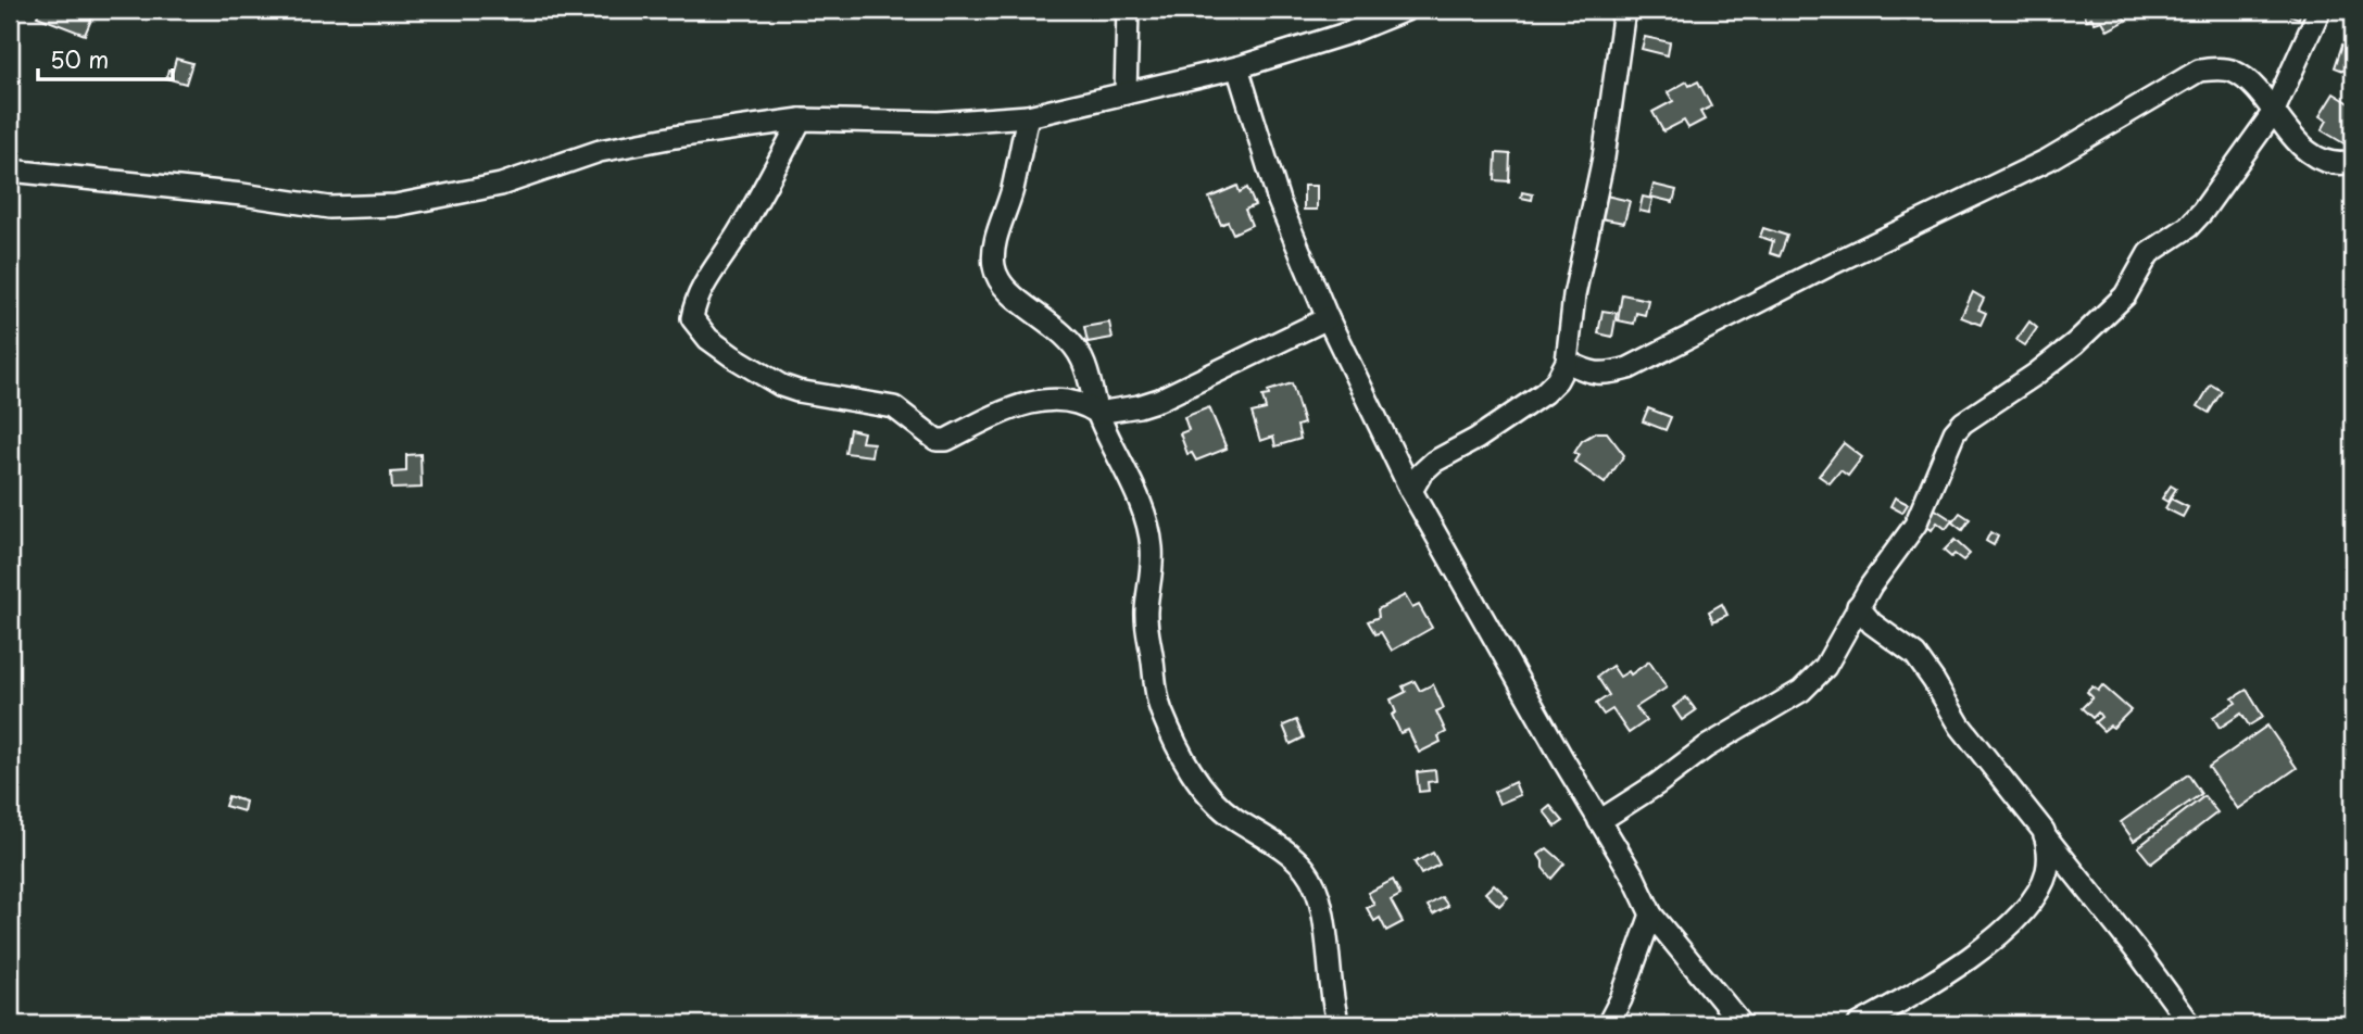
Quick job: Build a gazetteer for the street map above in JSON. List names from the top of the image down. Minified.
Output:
{"scale_bar":"50 m"}
